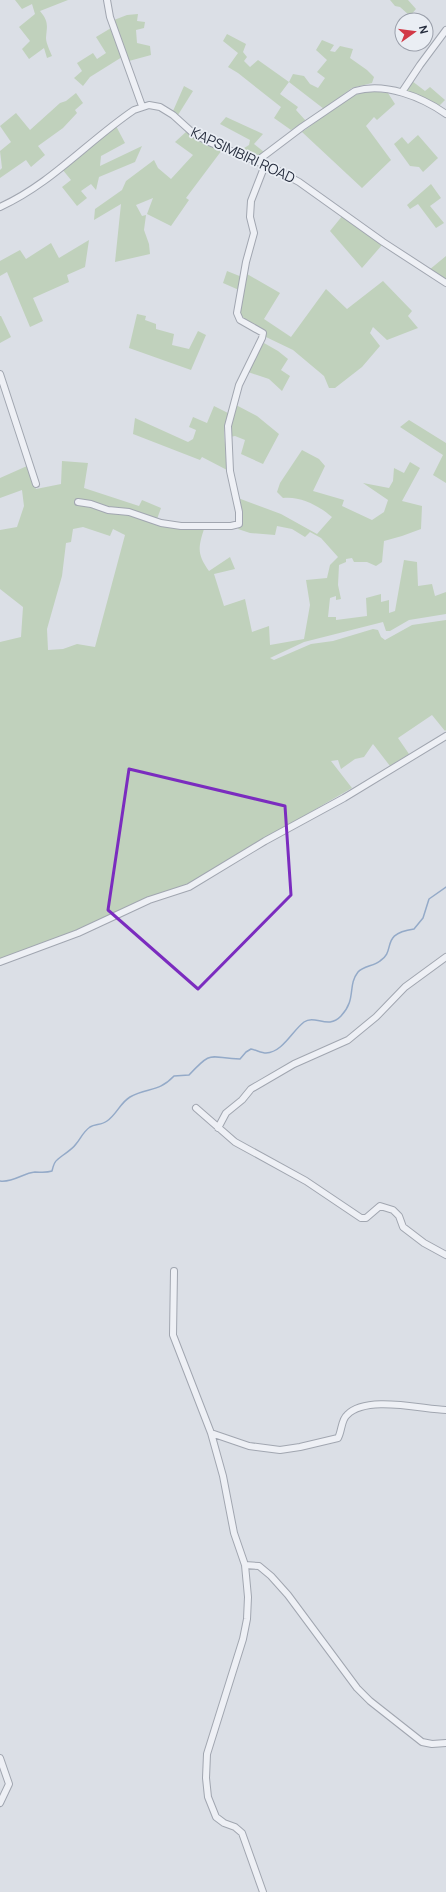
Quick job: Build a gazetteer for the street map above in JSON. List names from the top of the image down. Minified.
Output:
{"streets":{"street":["KAPSIMBIRI ROAD"]},"north":"right"}
